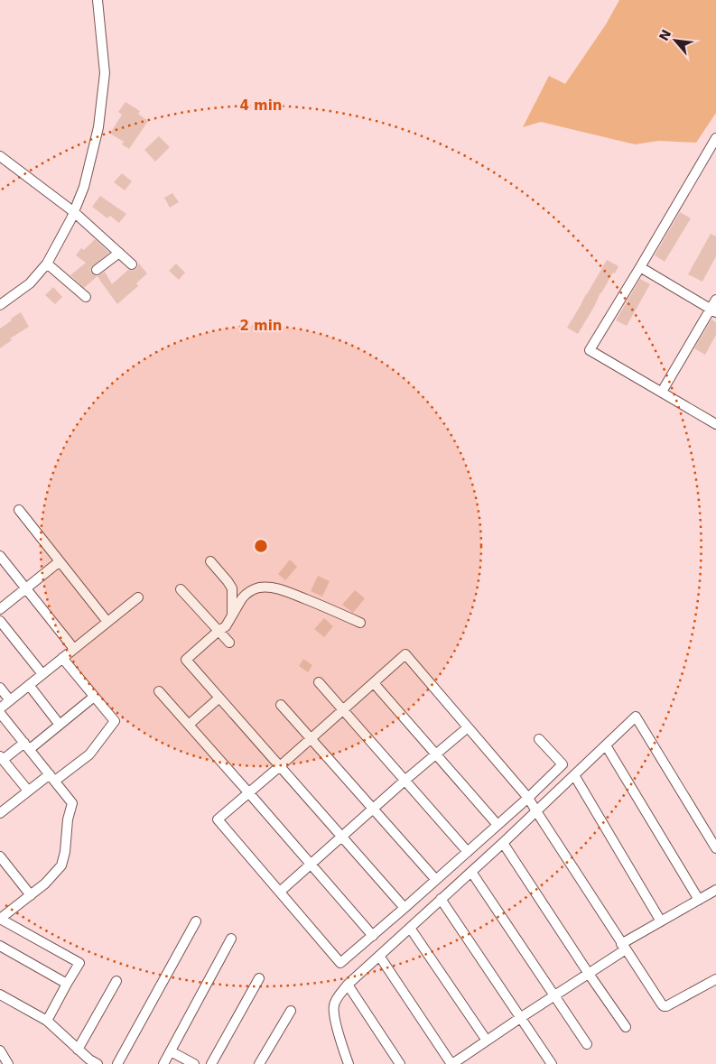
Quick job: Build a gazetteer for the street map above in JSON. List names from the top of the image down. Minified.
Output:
{"north":"top left","rings":["4 min","2 min"]}
